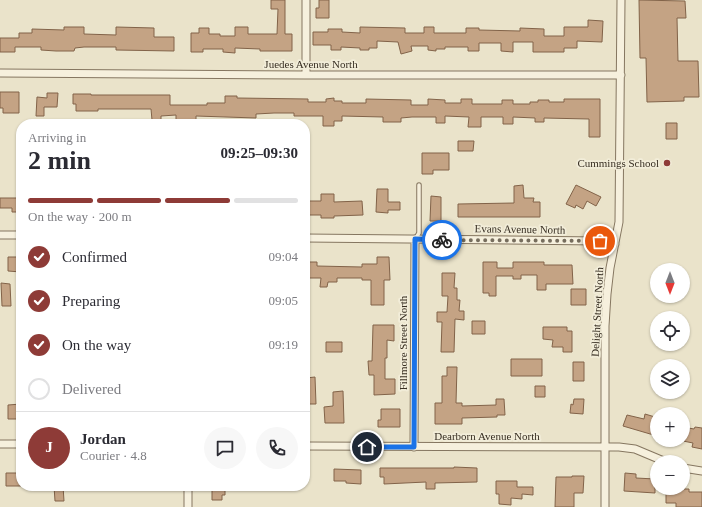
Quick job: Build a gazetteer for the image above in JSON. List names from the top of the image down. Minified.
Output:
{"streets":{"street":["Juedes Avenue North","Evans Avenue North","Delight Street North","Fillmore Street North","Dearborn Avenue North"]},"crossings":[["Juedes Avenue North","Delight Street North"],["Evans Avenue North","Delight Street North"],["Evans Avenue North","Fillmore Street North"],["Delight Street North","Dearborn Avenue North"],["Fillmore Street North","Dearborn Avenue North"]],"places":["Cummings School"],"north":"bottom","page":{"heading":["2 min","Arriving in","09:25–09:30"],"panel":["Jordan","Courier · 4.8"],"bar":"On the way · 200 m","list":[["Confirmed","09:04"],["Preparing","09:05"],["On the way","09:19"],"Delivered"],"map_buttons":["+","−"],"round":"J"}}
